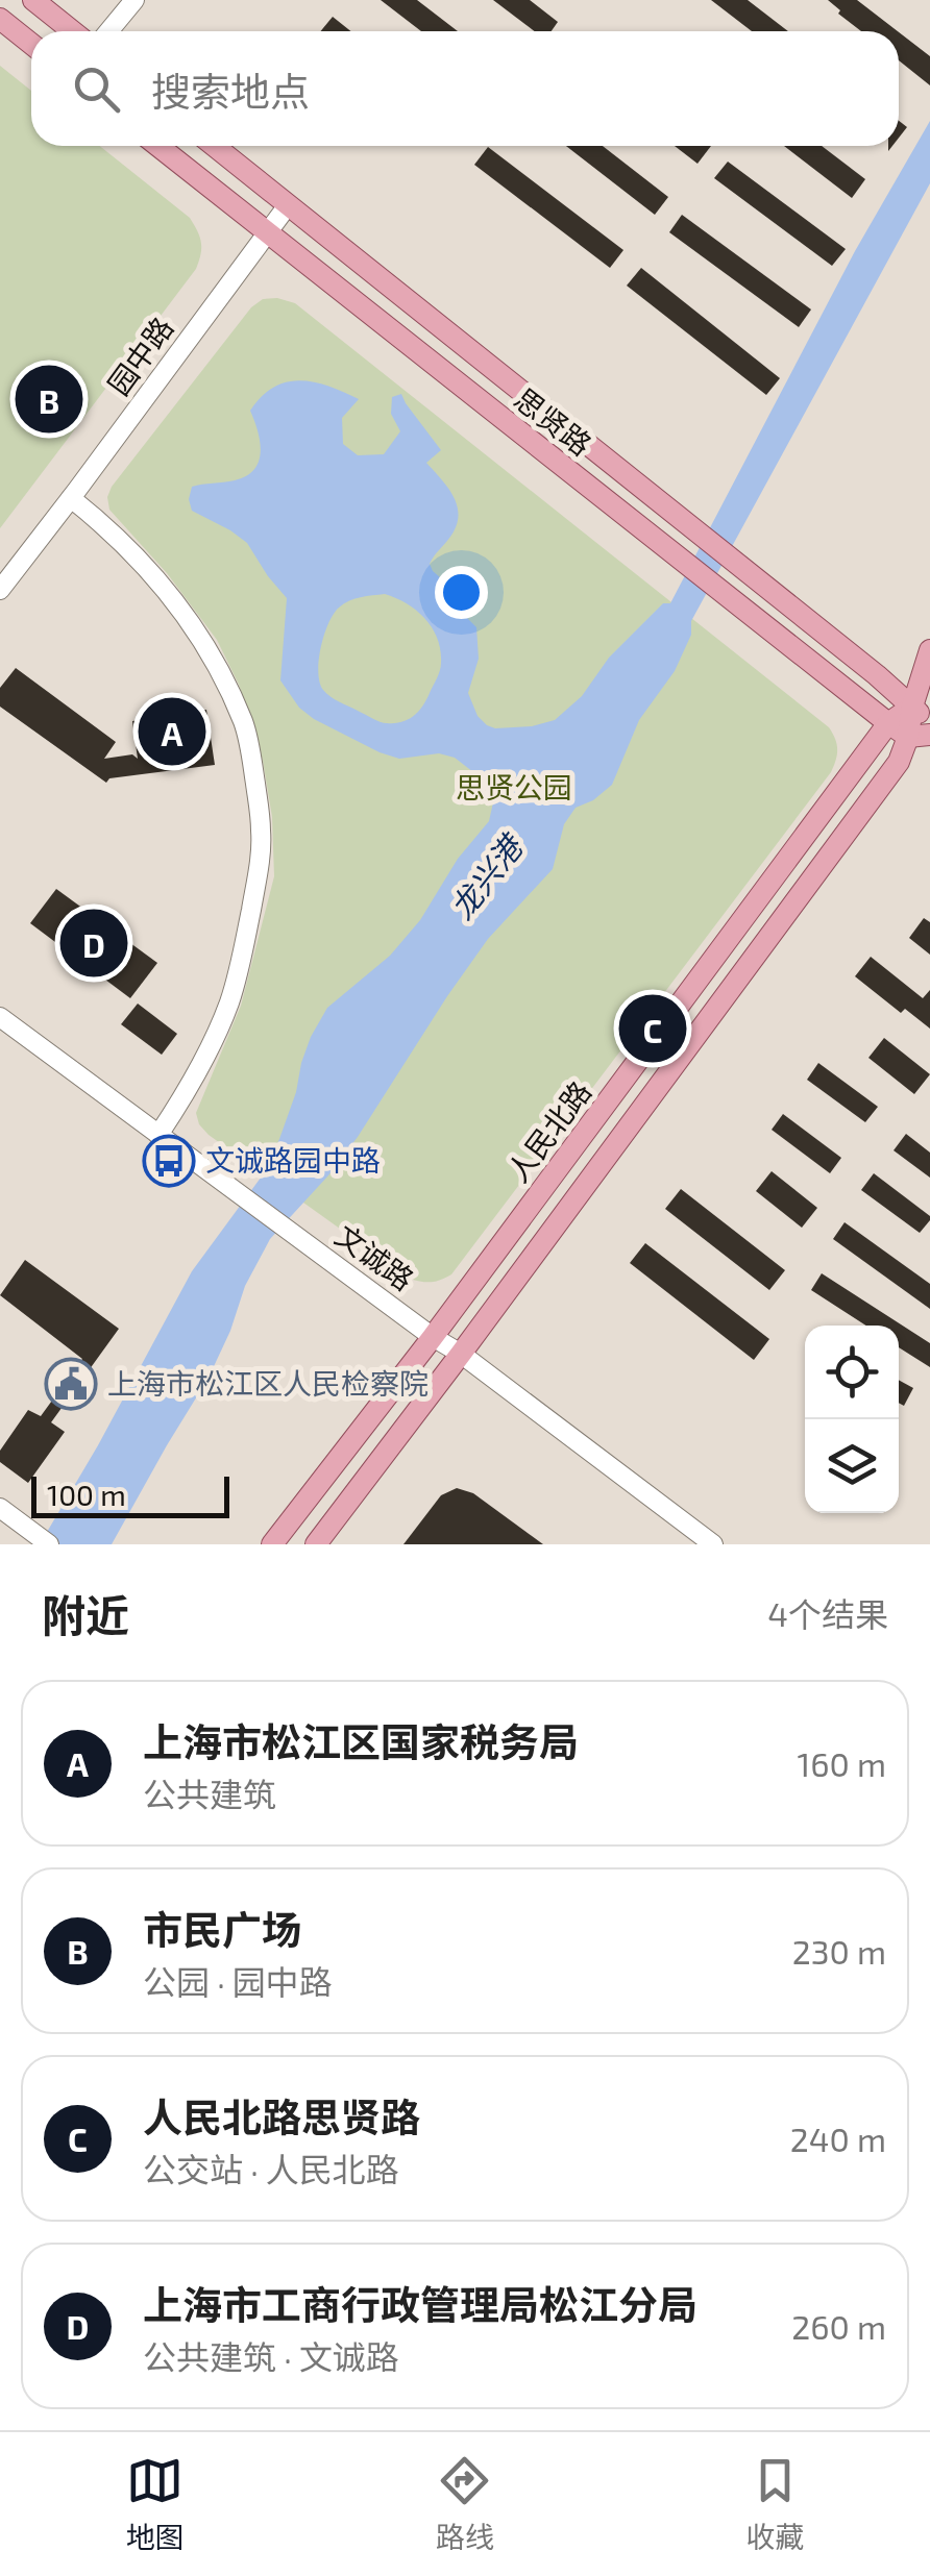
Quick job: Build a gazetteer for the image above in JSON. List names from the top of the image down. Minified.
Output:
{"streets":{"main road":["思贤路","人民北路"],"street":["园中路","文诚路"]},"crossings":[["园中路","思贤路"],["思贤路","人民北路"],["人民北路","文诚路"]],"water":["龙兴港"],"parks":["思贤公园"],"places":{"bus stop":["文诚路园中路"],"public building":["上海市松江区人民检察院"]},"scale_bar":"100 m","page":{"search":"搜索地点","pins":["B","A","D","C"],"scale":"100 m","heading":["附近","4个结果"],"list":[{"mark":"A","name":"上海市松江区国家税务局","note":"公共建筑","value":"160 m"},{"mark":"B","name":"市民广场","note":"公园 · 园中路","value":"230 m"},{"mark":"C","name":"人民北路思贤路","note":"公交站 · 人民北路","value":"240 m"},{"mark":"D","name":"上海市工商行政管理局松江分局","note":"公共建筑 · 文诚路","value":"260 m"}],"nav":["地图","路线","收藏"]}}
